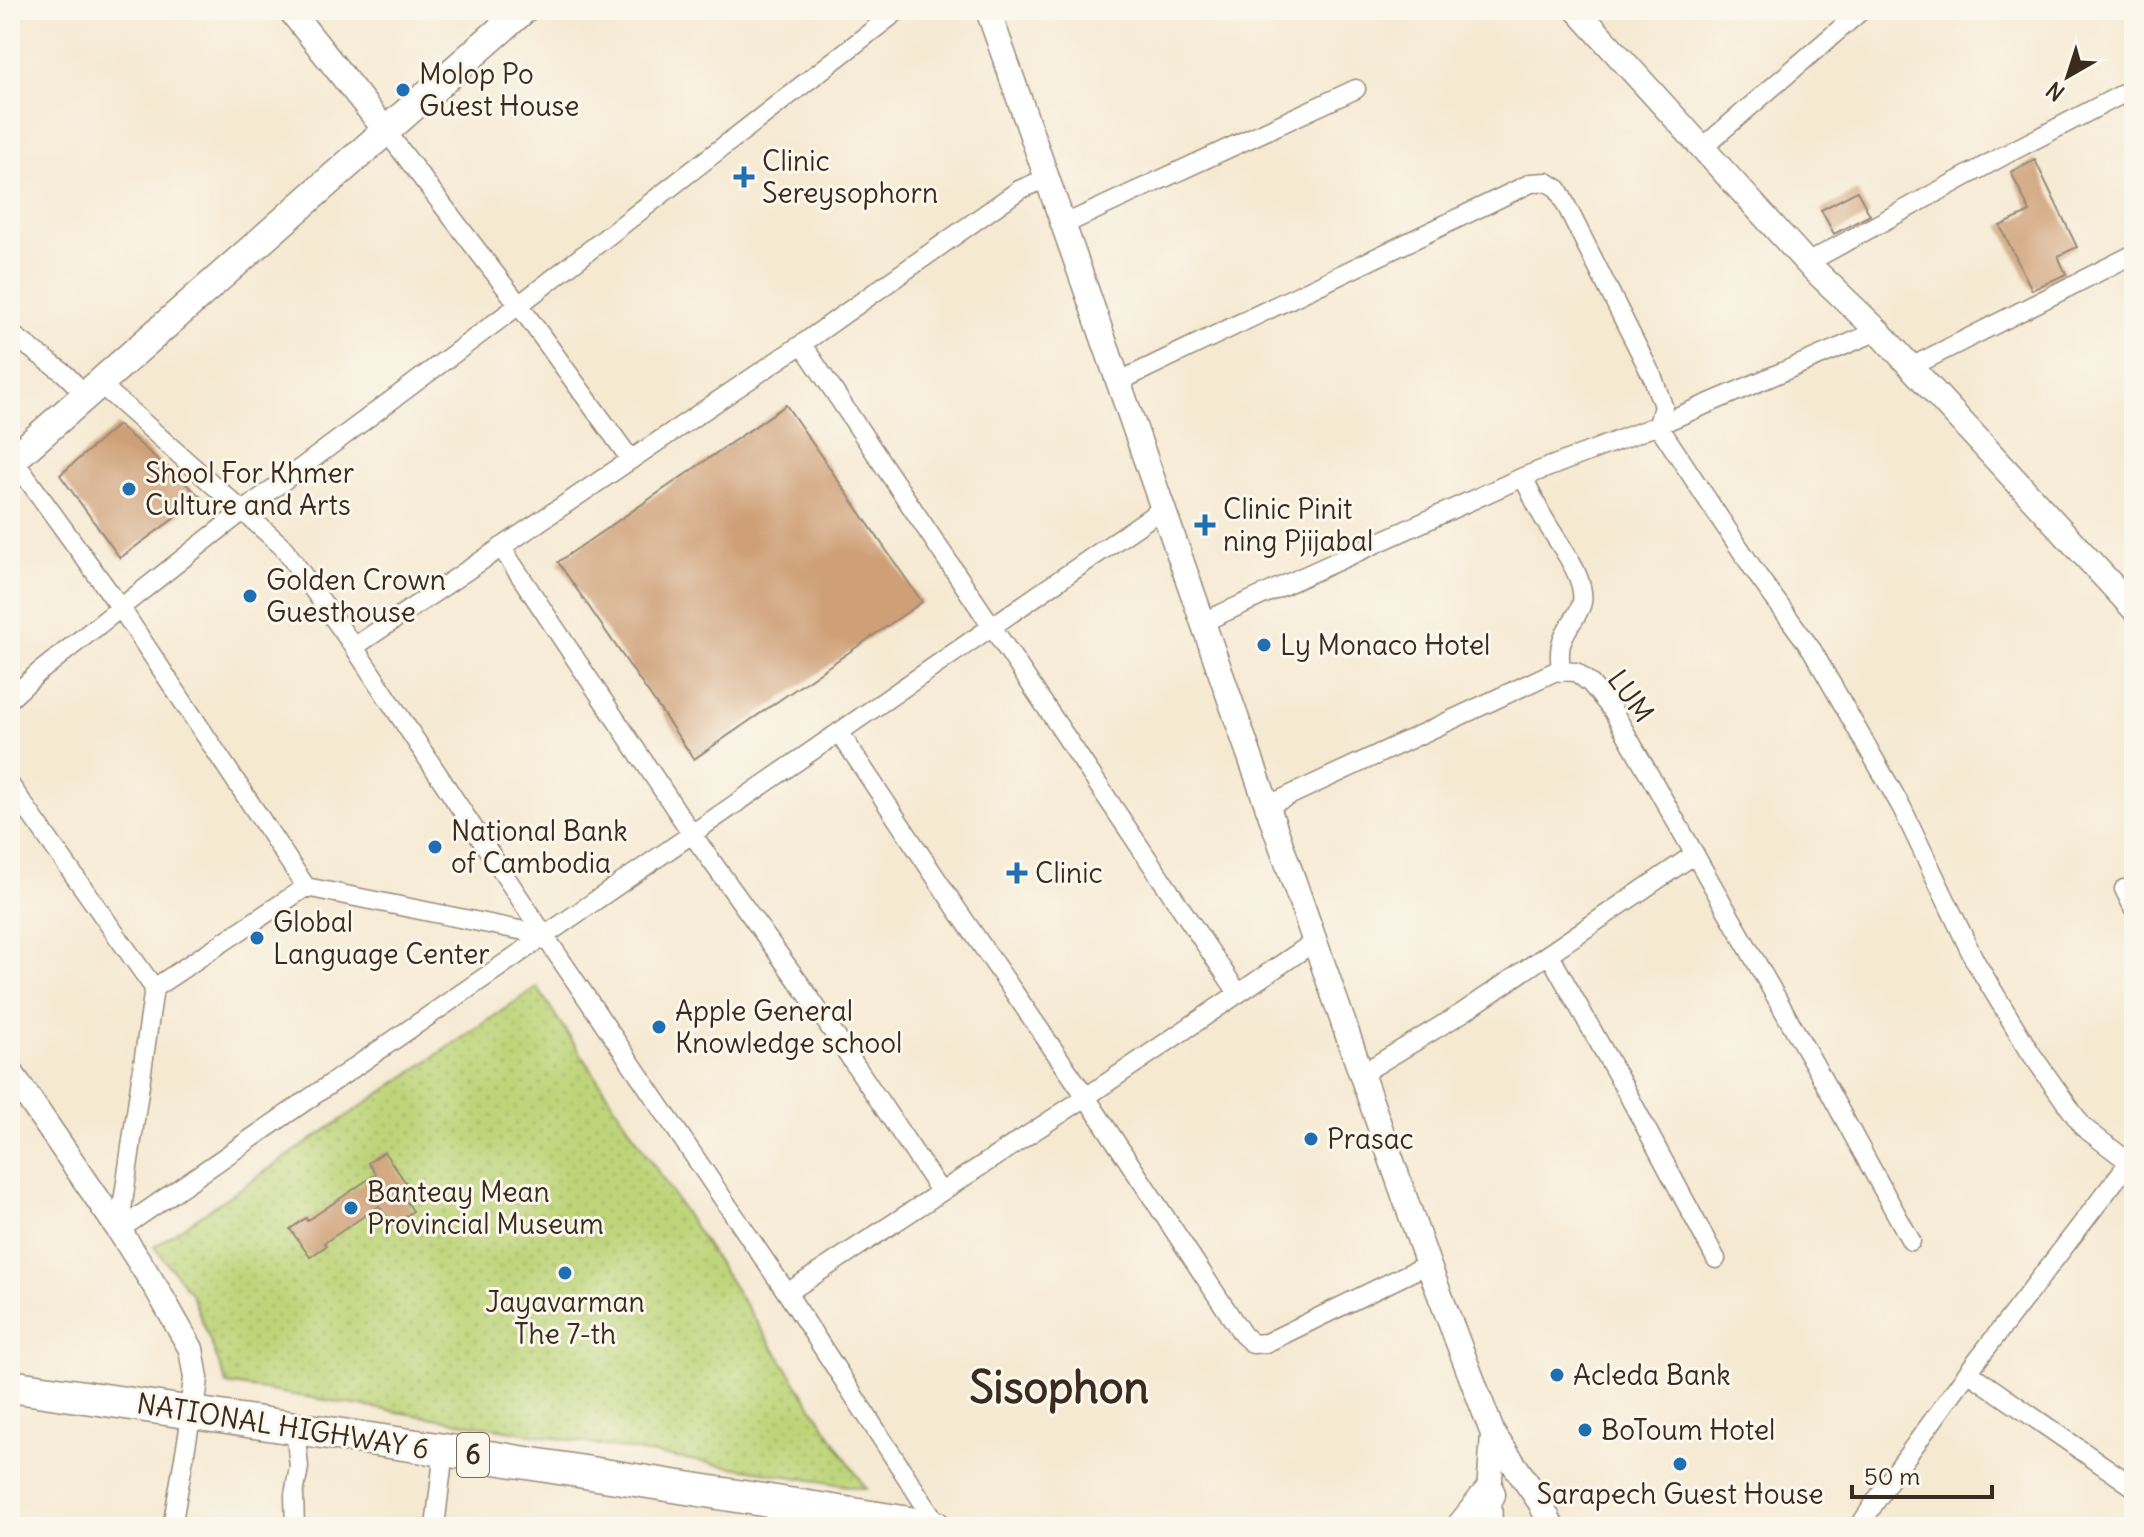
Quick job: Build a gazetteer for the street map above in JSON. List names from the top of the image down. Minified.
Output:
{"streets":{"highway":["NATIONAL HIGHWAY 6","6"],"street":["LUM"]},"districts":["Sisophon"],"places":{"other":["Molop Po Guest House","Shool For Khmer Culture and Arts","Golden Crown Guesthouse","Ly Monaco Hotel","National Bank of Cambodia","Global Language Center","Apple General Knowledge school","Prasac","Banteay Mean Provincial Museum","Jayavarman The 7-th","Acleda Bank","BoToum Hotel","Sarapech Guest House"],"health":["Clinic Sereysophorn","Clinic Pinit ning Pjijabal","Clinic"]},"scale_bar":"50 m","north":"bottom left"}
